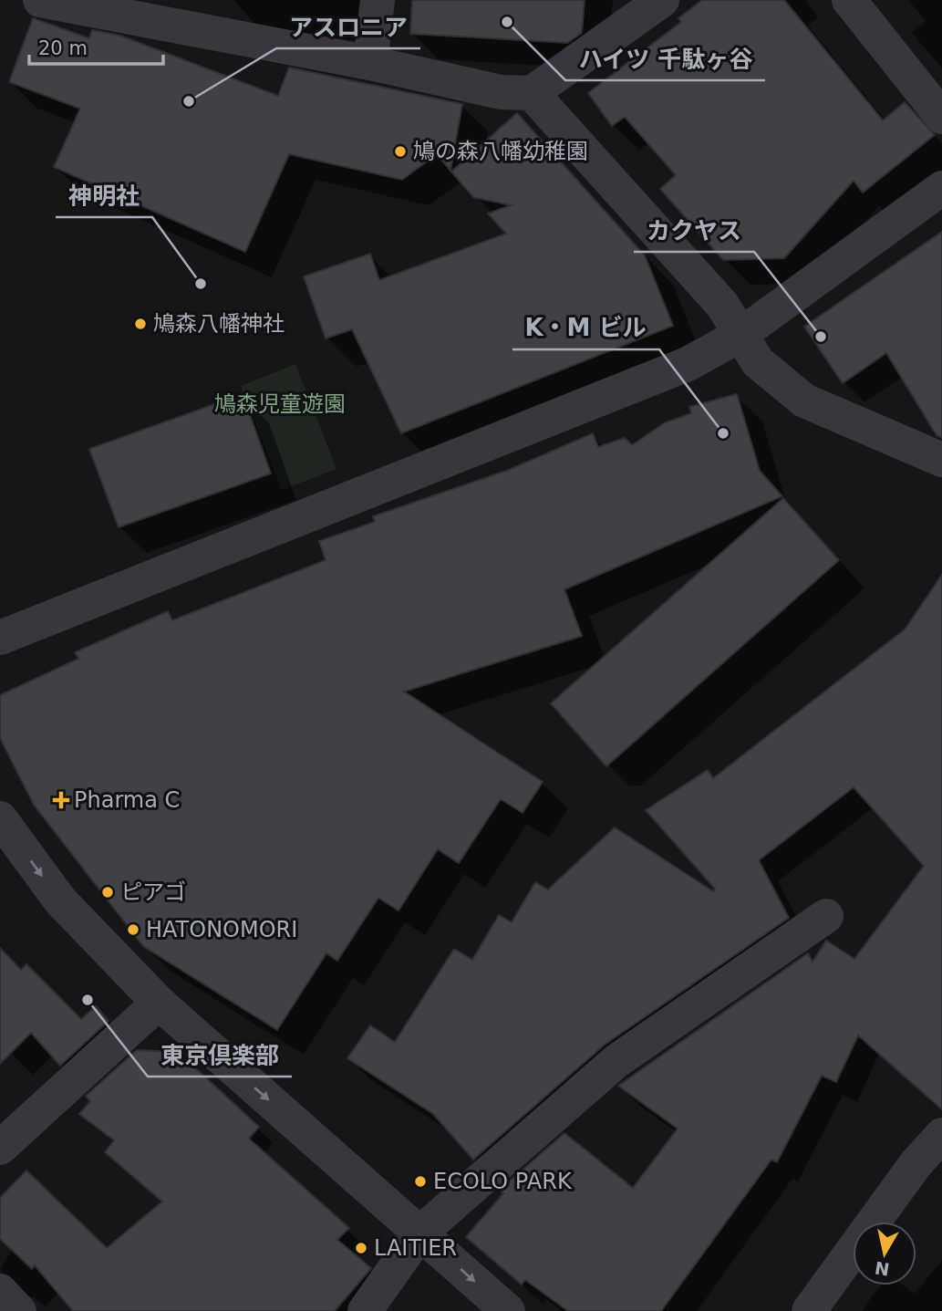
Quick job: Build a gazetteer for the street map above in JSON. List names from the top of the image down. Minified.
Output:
{"parks":["鳩森児童遊園"],"places":{"other":["ハイツ 千駄ヶ谷","アスロニア","鳩の森八幡幼稚園","神明社","鳩森八幡神社","カクヤス","K・M ビル","ピアゴ","HATONOMORI","東京倶楽部","ECOLO PARK","LAITIER"],"health":["Pharma C"]},"scale_bar":"20 m","north":"bottom"}
